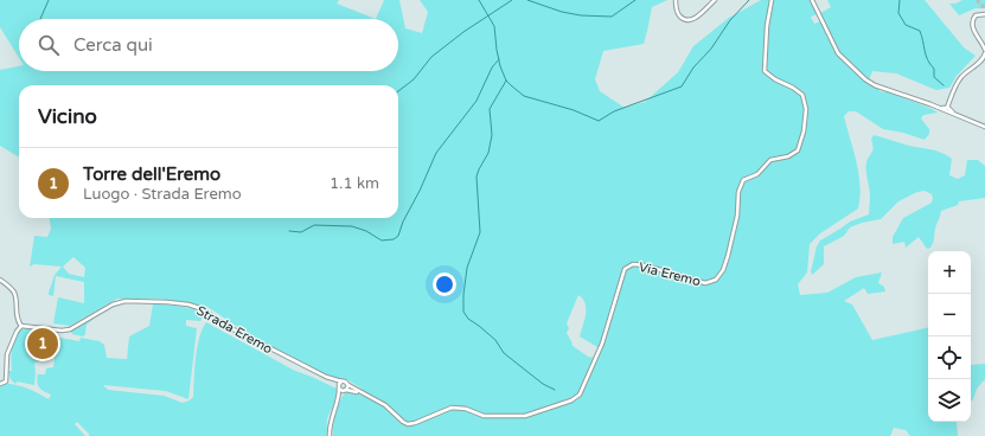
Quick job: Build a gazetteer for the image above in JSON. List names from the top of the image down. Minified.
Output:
{"streets":{"street":["Via Eremo","Strada Eremo"]},"crossings":[["Via Eremo","Strada Eremo"]],"page":{"search":"Cerca qui","heading":"Vicino","list":[{"mark":"1","name":"Torre dell'Eremo","note":"Luogo · Strada Eremo","value":"1.1 km"}],"map_buttons":["+","−"],"pins":"1"}}
